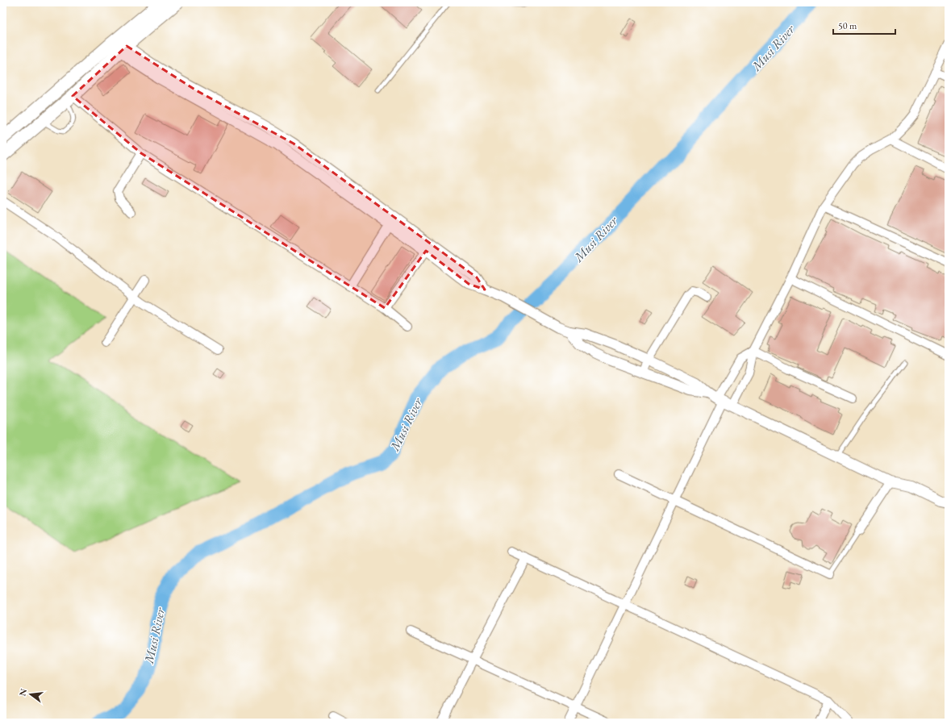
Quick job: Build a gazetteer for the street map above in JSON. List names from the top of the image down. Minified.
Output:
{"water":["Musi River"],"scale_bar":"50 m","north":"left"}
